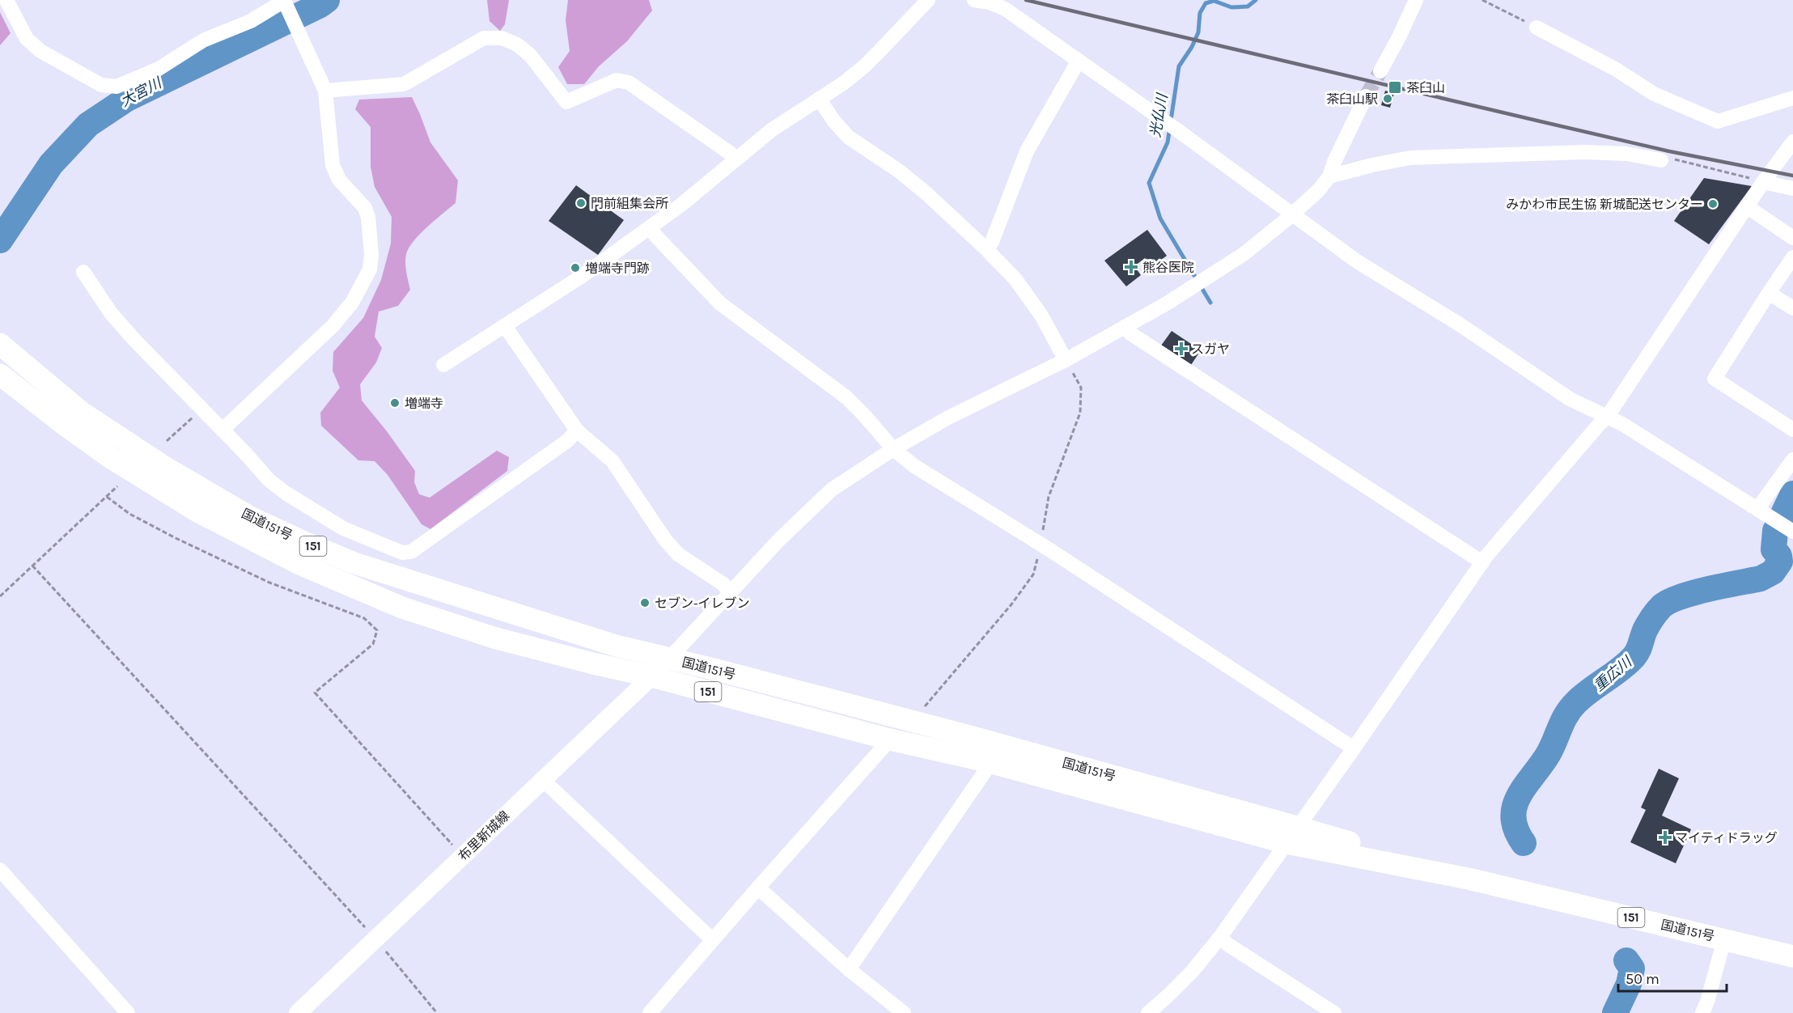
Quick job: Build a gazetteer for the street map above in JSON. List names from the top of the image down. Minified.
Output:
{"streets":{"highway":["国道151号","151"],"main road":["布里新城線"]},"crossings":[["国道151号","布里新城線"]],"water":["大宮川","光仏川","重広川"],"places":{"transit":["茶臼山"],"other":["茶臼山駅","門前組集会所","みかわ市民生協 新城配送センター","増端寺門跡","増端寺","セブン-イレブン"],"health":["熊谷医院","スガヤ","マイティドラッグ"]},"scale_bar":"50 m"}
